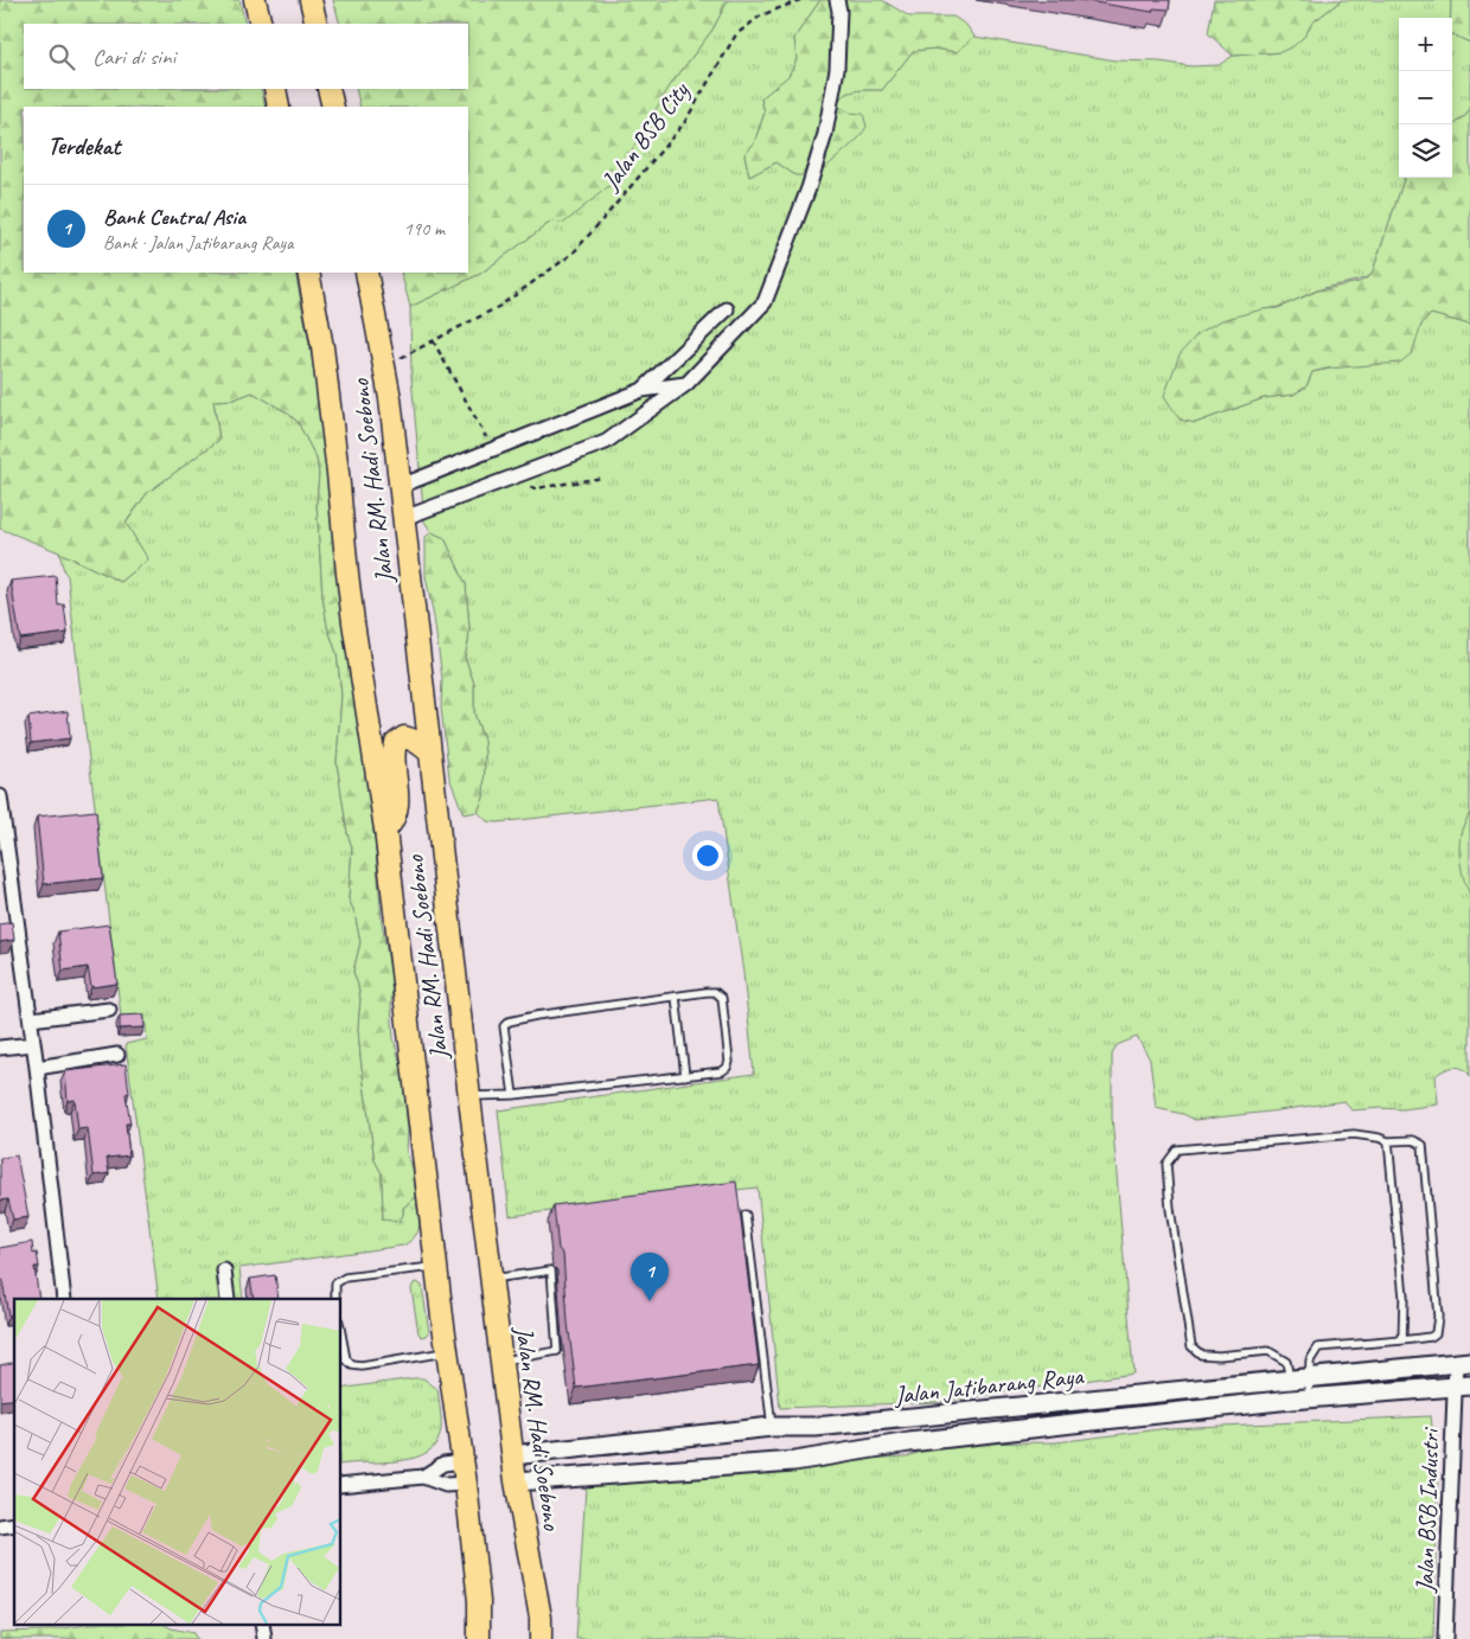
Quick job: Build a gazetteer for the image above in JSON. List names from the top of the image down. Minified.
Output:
{"streets":{"main road":["Jalan RM. Hadi Soebono"],"street":["Jalan Jatibarang Raya","Jalan BSB Industri"],"path":["Jalan BSB City"]},"crossings":[["Jalan BSB City","Jalan RM. Hadi Soebono"],["Jalan RM. Hadi Soebono","Jalan Jatibarang Raya"],["Jalan Jatibarang Raya","Jalan BSB Industri"]],"page":{"map_buttons":["+","−"],"search":"Cari di sini","heading":"Terdekat","list":[{"mark":"1","name":"Bank Central Asia","note":"Bank · Jalan Jatibarang Raya","value":"190 m"}],"pins":"1"}}
